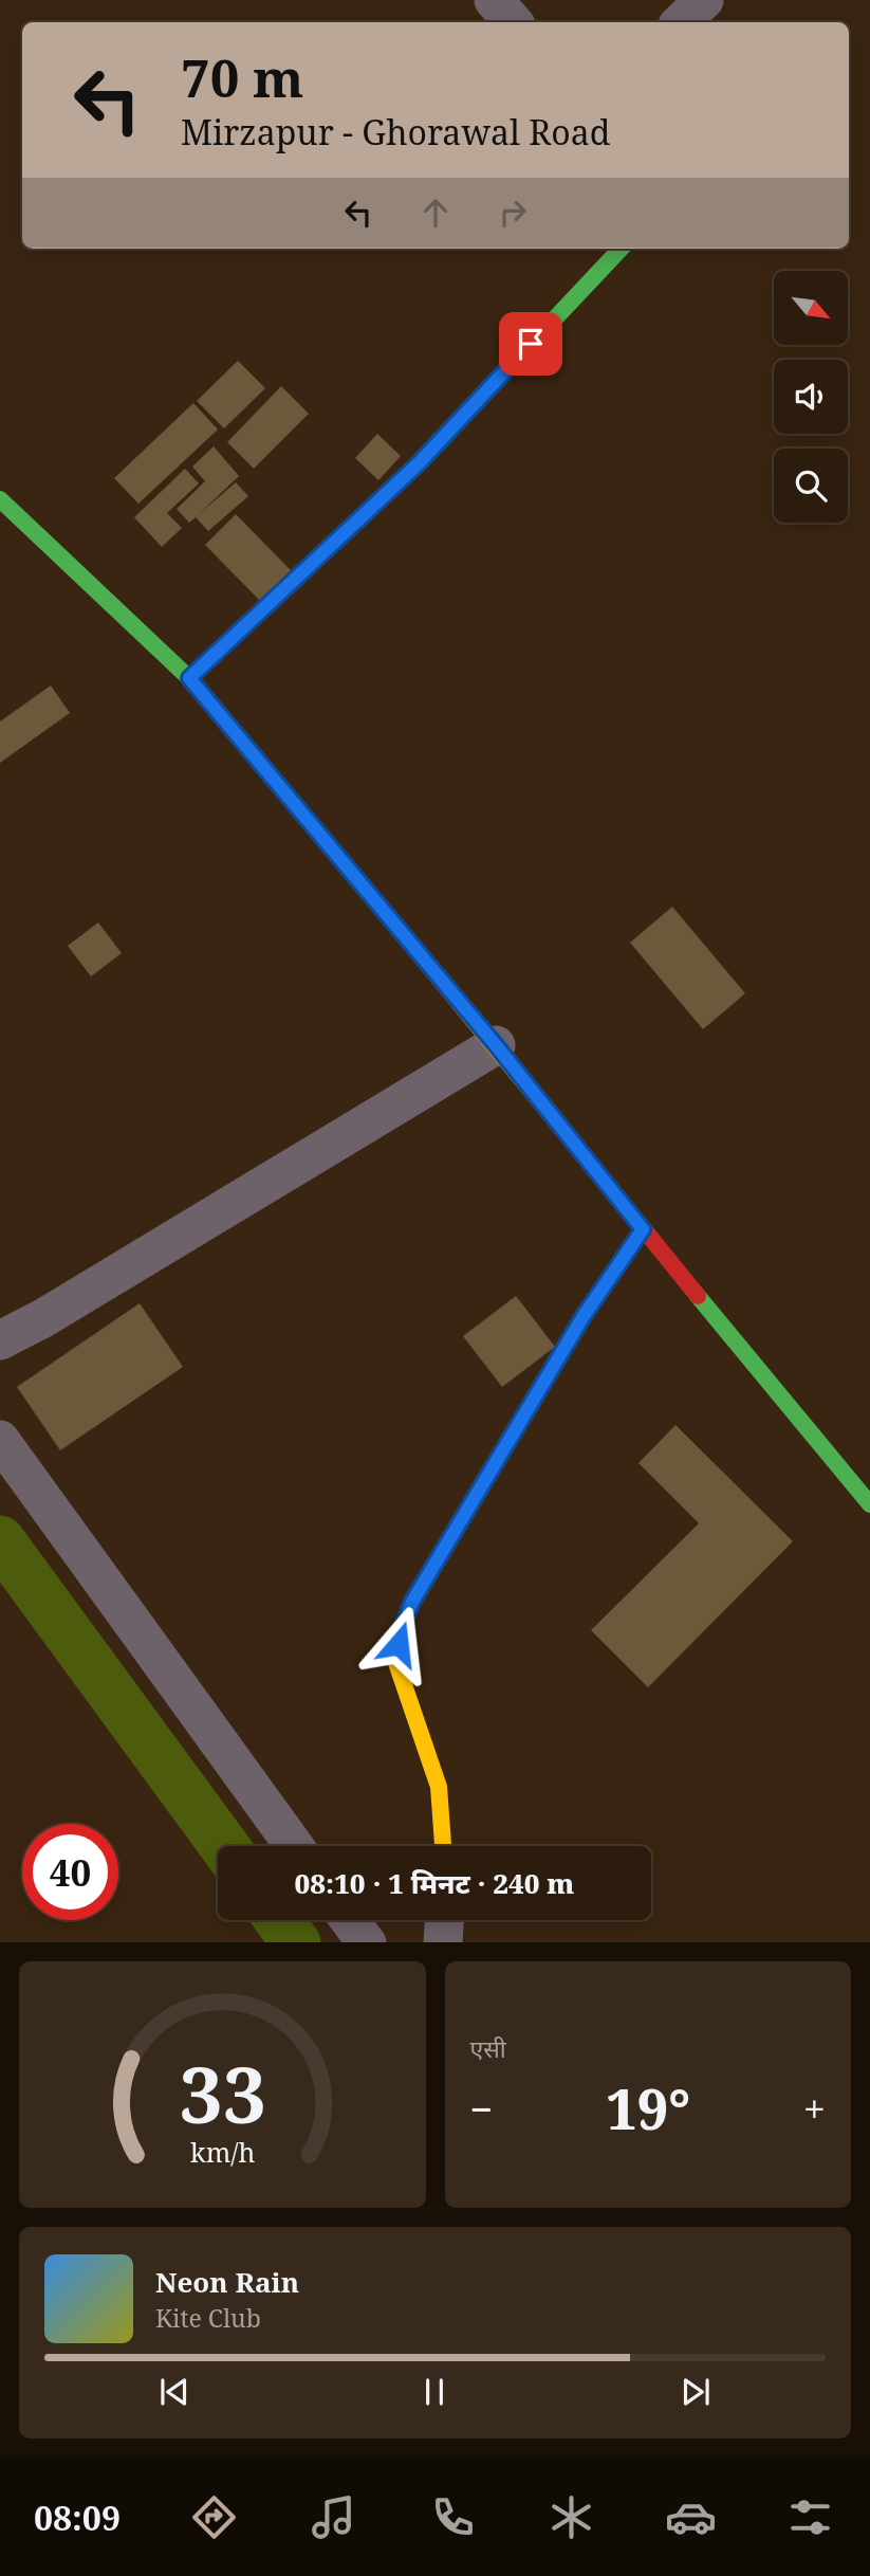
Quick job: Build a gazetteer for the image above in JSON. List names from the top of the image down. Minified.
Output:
{"north":"bottom right","page":{"turn":["70 m","Mirzapur - Ghorawal Road"],"limit":"40","trip":"08:10 · 1 मिनट · 240 m","tile":"एसी","heat":["−","19°","+"],"song":["Neon Rain","Kite Club"],"tabs":"08:09","gauge":["33","km/h"]}}
